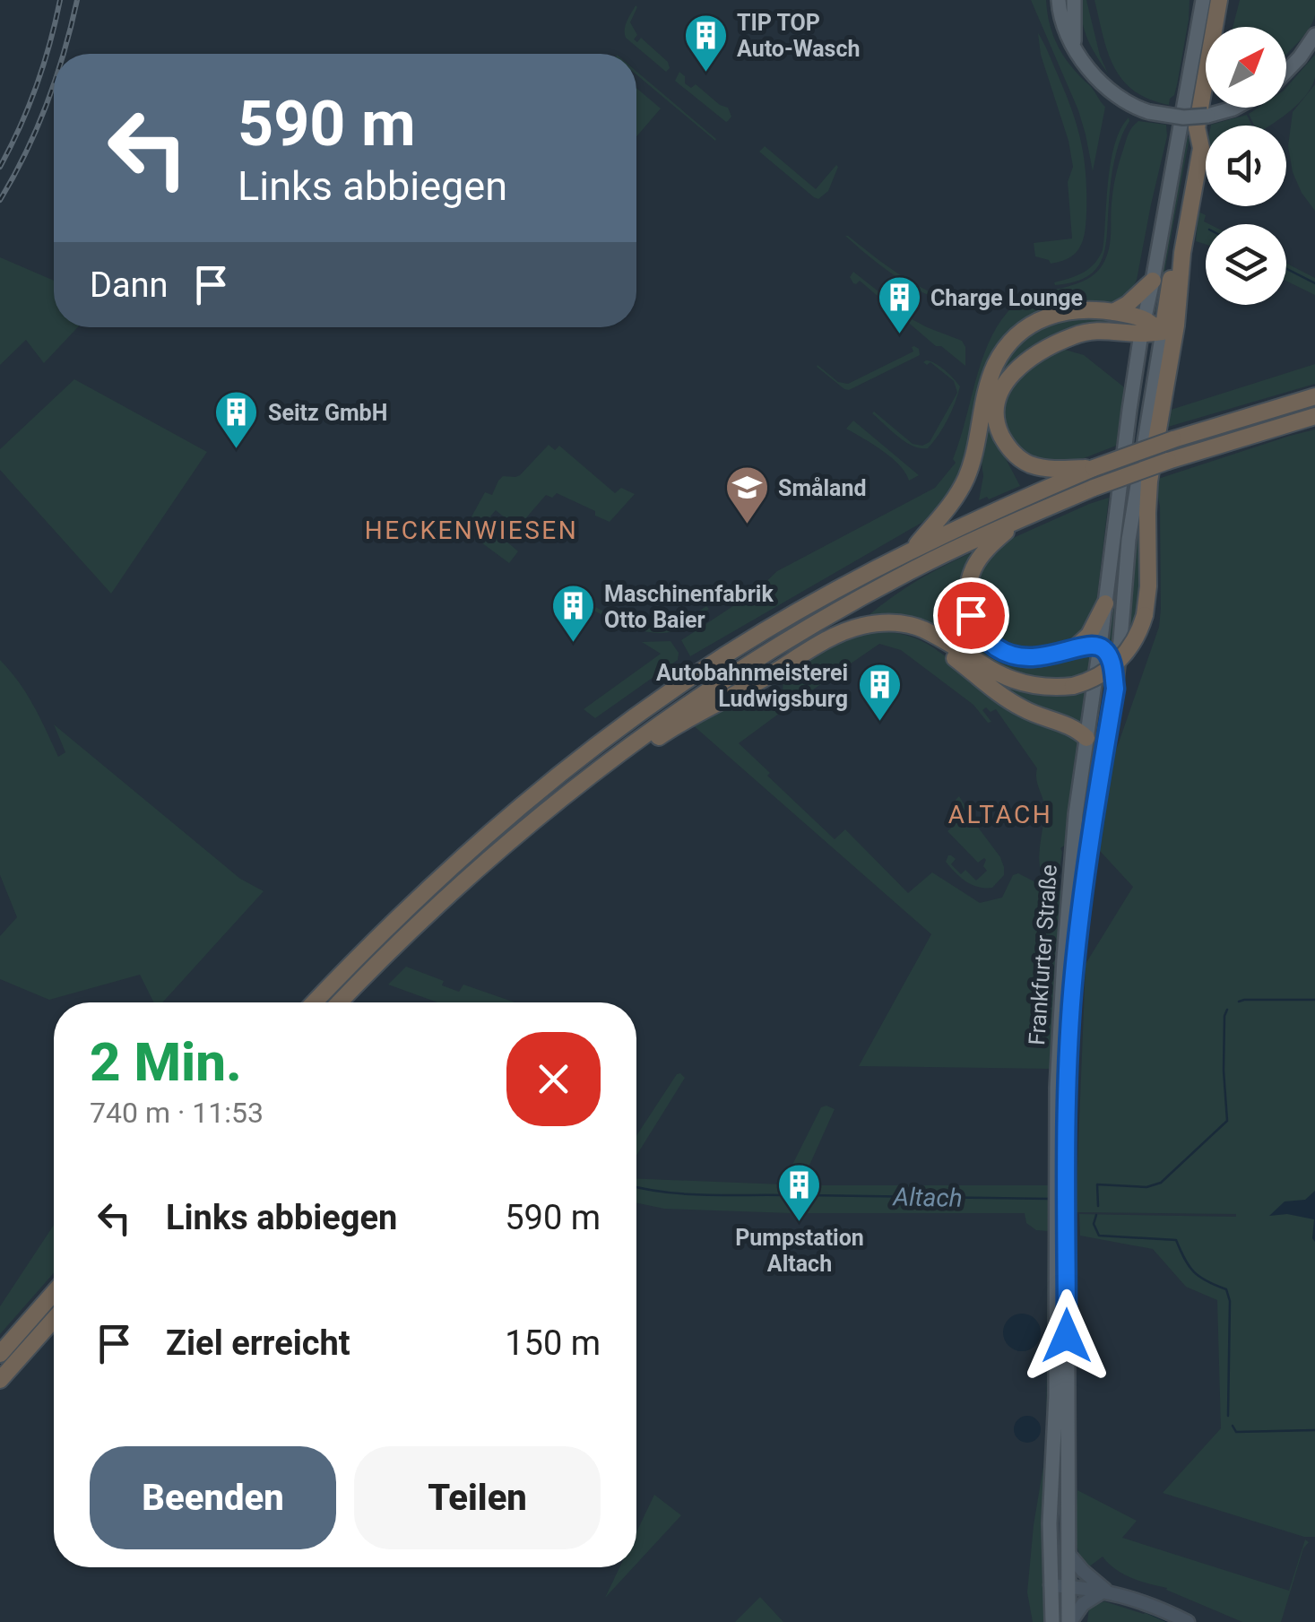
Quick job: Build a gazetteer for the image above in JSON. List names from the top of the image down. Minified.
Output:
{"streets":{"highway":["Frankfurter Straße"]},"districts":["HECKENWIESEN","ALTACH"],"water":["Altach"],"places":{"building":["TIP TOP Auto-Wasch","Charge Lounge","Seitz GmbH","Maschinenfabrik Otto Baier","Autobahnmeisterei Ludwigsburg","Pumpstation Altach"],"school or university":["Småland"]},"north":"top right","page":{"turn":["590 m","Links abbiegen"],"then":"Dann","heading":["2 Min.","740 m · 11:53"],"list":[{"name":"Links abbiegen","value":"590 m"},{"name":"Ziel erreicht","value":"150 m"}],"buttons":["Beenden","Teilen"]}}
